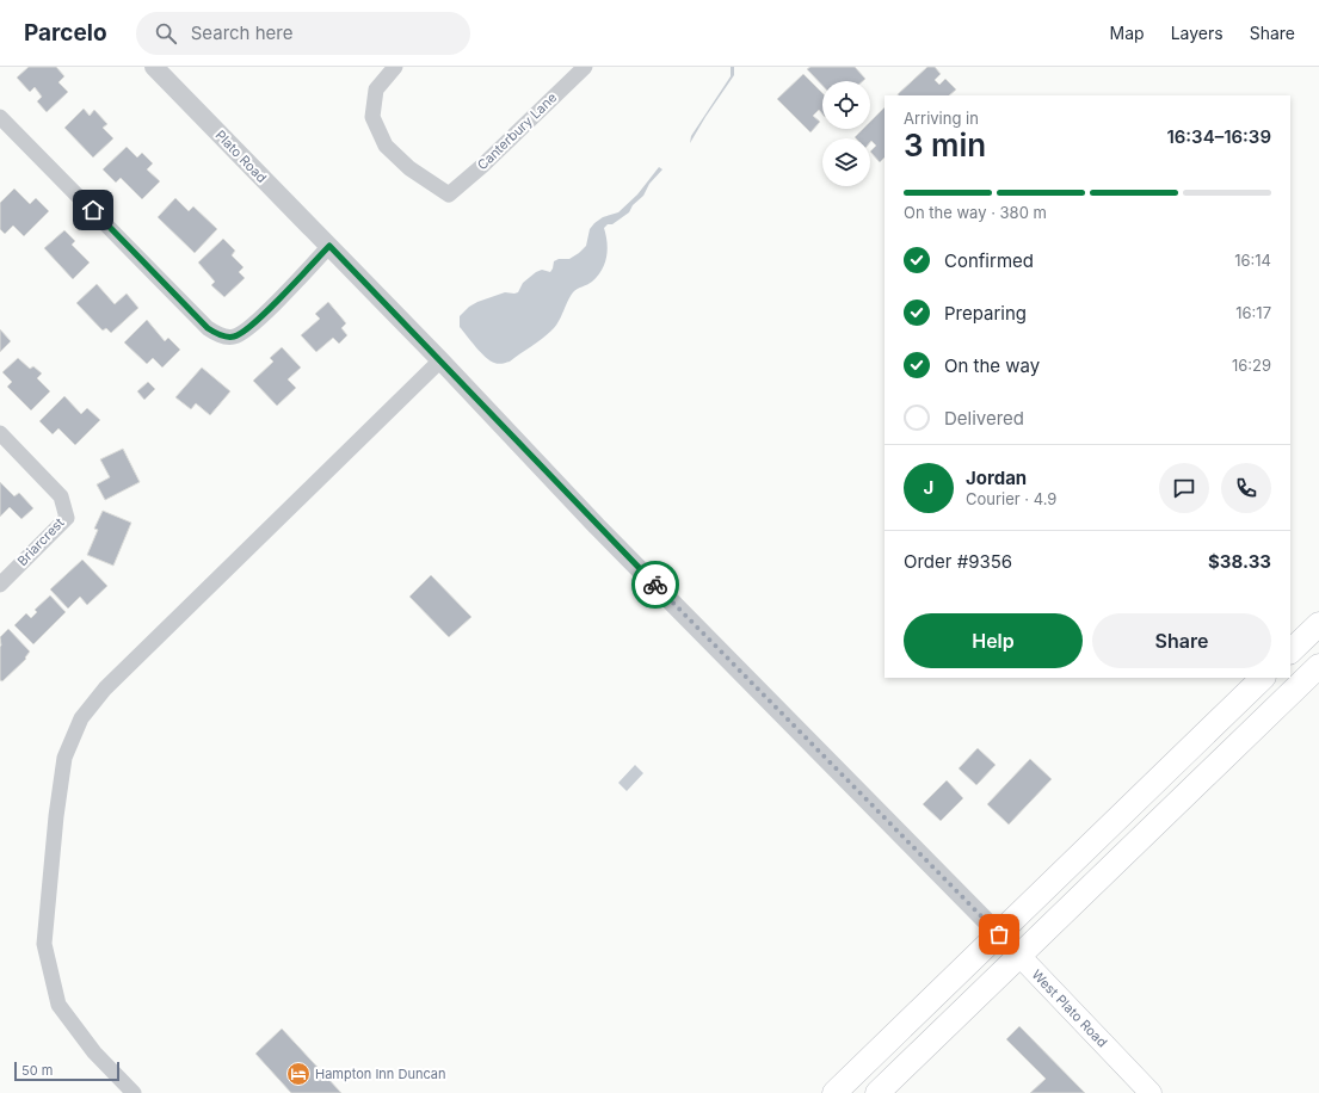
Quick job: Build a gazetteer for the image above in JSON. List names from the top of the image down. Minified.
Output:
{"streets":{"main road":["West Plato Road"],"street":["Canterbury Lane","Plato Road","Briarcrest"]},"crossings":[["Plato Road","West Plato Road"]],"places":{"hotel":["Hampton Inn Duncan"]},"scale_bar":"50 m","page":{"header":"Parcelo","search":"Search here","nav":["Map","Layers","Share"],"heading":["3 min","Arriving in","16:34–16:39"],"panel":["Jordan","Courier · 4.9","Order #9356","$38.33"],"bar":"On the way · 380 m","list":[["Confirmed","16:14"],["Preparing","16:17"],["On the way","16:29"],"Delivered"],"round":"J","buttons":["Help","Share"],"scale":"50 m"}}
